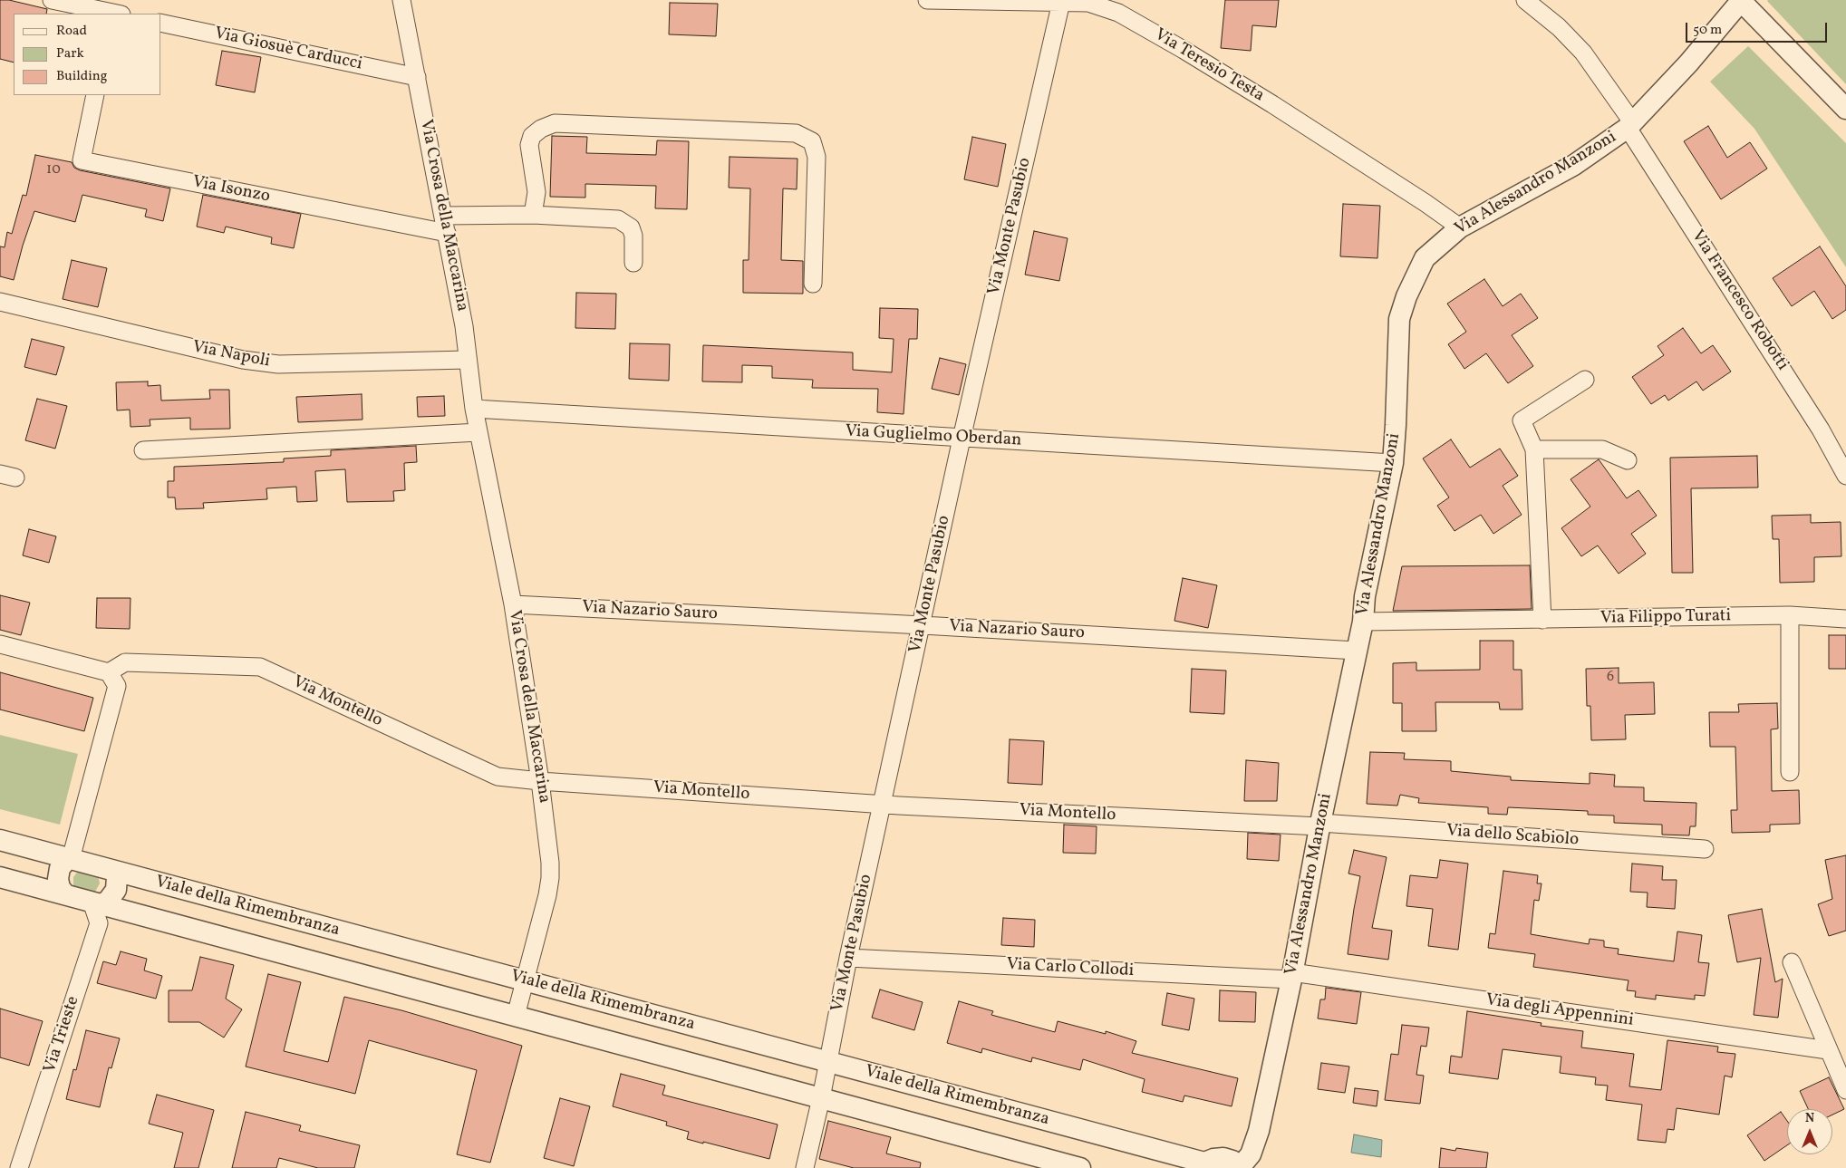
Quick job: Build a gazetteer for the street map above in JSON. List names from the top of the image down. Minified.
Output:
{"streets":{"street":["Via Giosuè Carducci","Via Teresio Testa","Via Alessandro Manzoni","Via Isonzo","Via Crosa della Maccarina","Via Monte Pasubio","Via Francesco Robotti","Via Napoli","Via Guglielmo Oberdan","Via Nazario Sauro","Via Filippo Turati","Via Montello","Via dello Scabiolo","Viale della Rimembranza","Via Carlo Collodi","Via degli Appennini","Via Trieste"]},"crossings":[["Via Giosuè Carducci","Via Crosa della Maccarina"],["Via Teresio Testa","Via Alessandro Manzoni"],["Via Teresio Testa","Via Monte Pasubio"],["Via Alessandro Manzoni","Via Francesco Robotti"],["Via Alessandro Manzoni","Via Guglielmo Oberdan"],["Via Alessandro Manzoni","Via Nazario Sauro"],["Via Alessandro Manzoni","Via Filippo Turati"],["Via Alessandro Manzoni","Via Montello"],["Via Alessandro Manzoni","Via dello Scabiolo"],["Via Alessandro Manzoni","Via Carlo Collodi"],["Via Alessandro Manzoni","Via degli Appennini"],["Via Isonzo","Via Crosa della Maccarina"],["Via Crosa della Maccarina","Via Napoli"],["Via Crosa della Maccarina","Via Guglielmo Oberdan"],["Via Crosa della Maccarina","Via Nazario Sauro"],["Via Crosa della Maccarina","Via Montello"],["Via Crosa della Maccarina","Viale della Rimembranza"],["Via Monte Pasubio","Via Guglielmo Oberdan"],["Via Monte Pasubio","Via Nazario Sauro"],["Via Monte Pasubio","Via Montello"],["Via Monte Pasubio","Viale della Rimembranza"],["Via Monte Pasubio","Via Carlo Collodi"],["Via Montello","Via dello Scabiolo"],["Viale della Rimembranza","Via Trieste"],["Via Carlo Collodi","Via degli Appennini"]],"house_numbers":["10","6"],"legend":["Road","Park","Building"],"scale_bar":"50 m","north":"top"}
